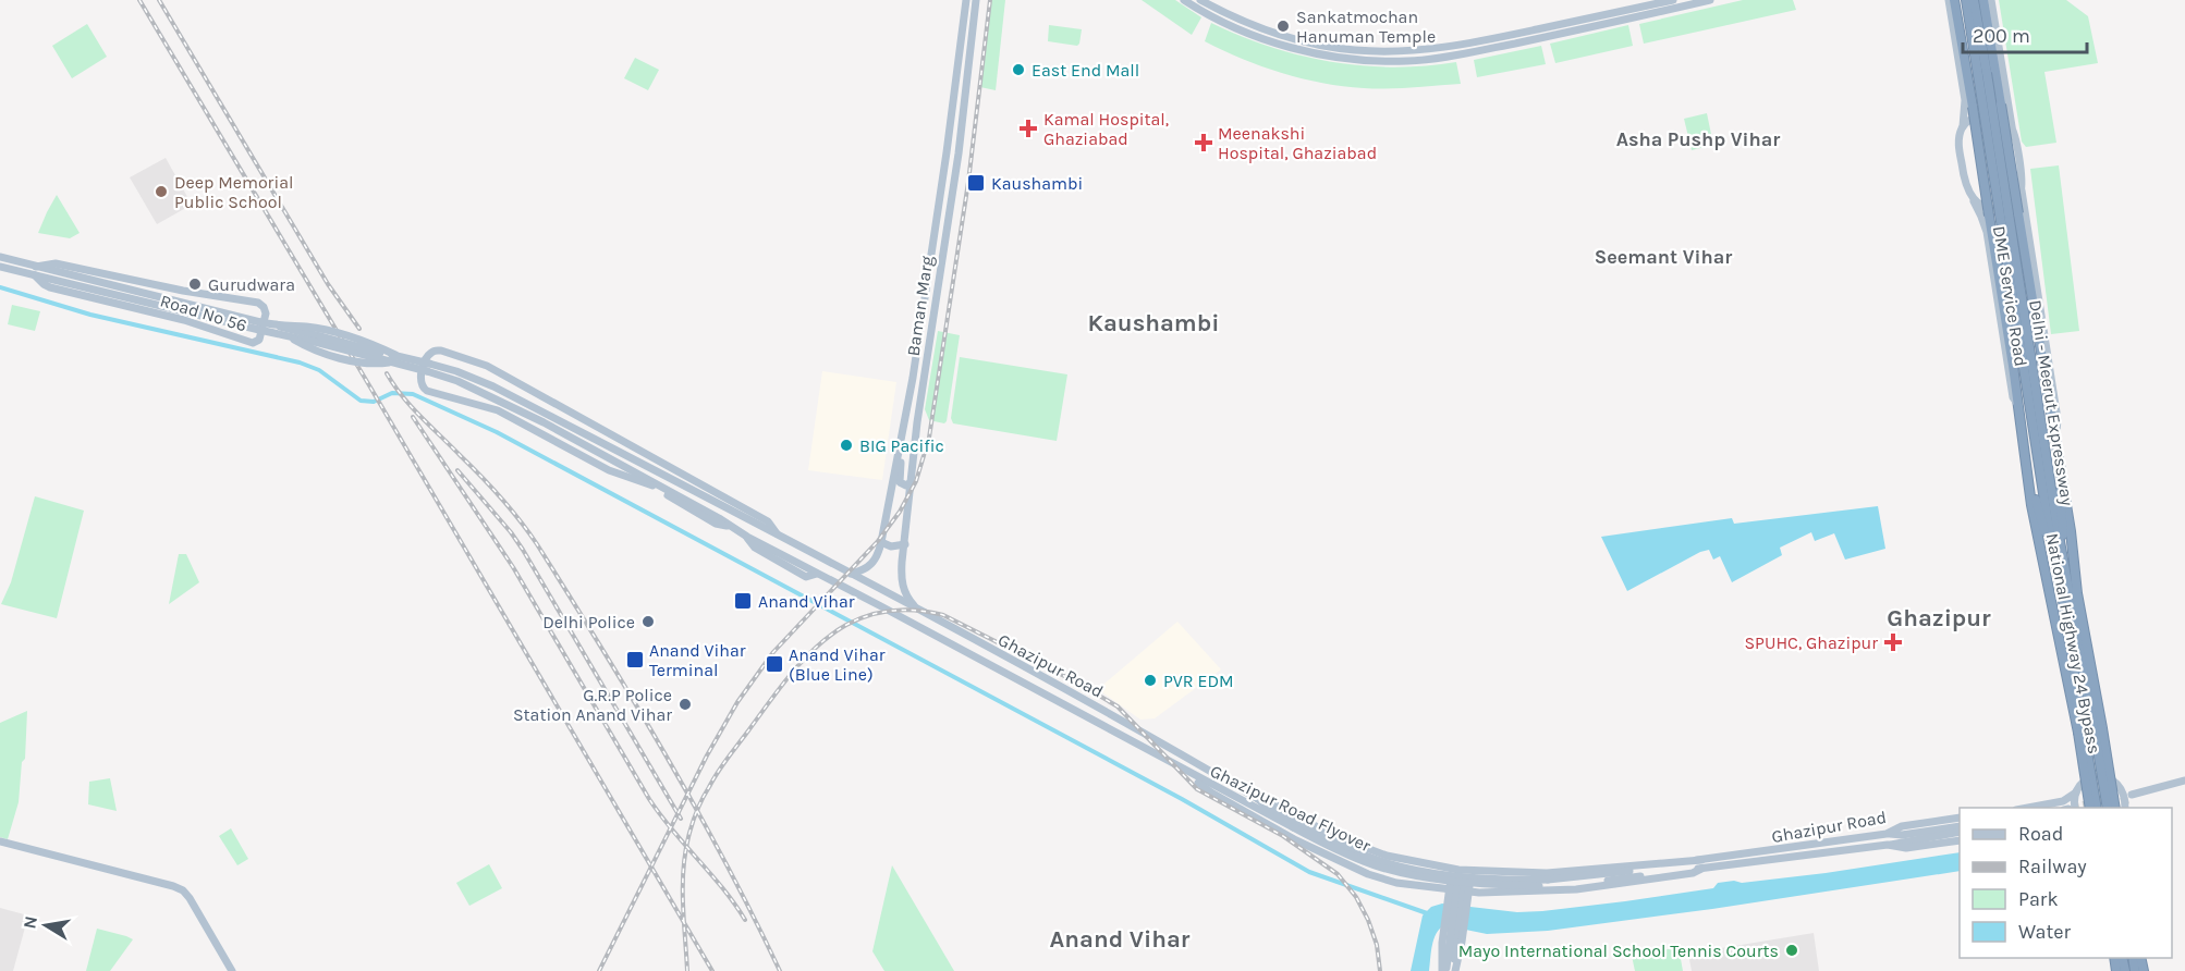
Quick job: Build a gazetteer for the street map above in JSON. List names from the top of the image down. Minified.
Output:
{"streets":{"highway":["Delhi - Meerut Expressway","National Highway 24 Bypass"],"main road":["DME Service Road","Baman Marg","Road No 56","Ghazipur Road","Ghazipur Road Flyover"]},"crossings":[["DME Service Road","National Highway 24 Bypass"],["Baman Marg","Ghazipur Road"],["Delhi - Meerut Expressway","National Highway 24 Bypass"],["Ghazipur Road","Ghazipur Road Flyover"]],"districts":["Asha Pushp Vihar","Seemant Vihar","Kaushambi","Ghazipur","Anand Vihar"],"places":{"other":["Sankatmochan Hanuman Temple","East End Mall","Deep Memorial Public School","Gurudwara","BIG Pacific","Delhi Police","PVR EDM","G.R.P Police Station Anand Vihar","Mayo International School Tennis Courts"],"health":["Kamal Hospital, Ghaziabad","Meenakshi Hospital, Ghaziabad","SPUHC, Ghazipur"],"transit":["Kaushambi","Anand Vihar","Anand Vihar Terminal","Anand Vihar (Blue Line)"]},"legend":["Road","Railway","Park","Water"],"scale_bar":"200 m","north":"left"}
